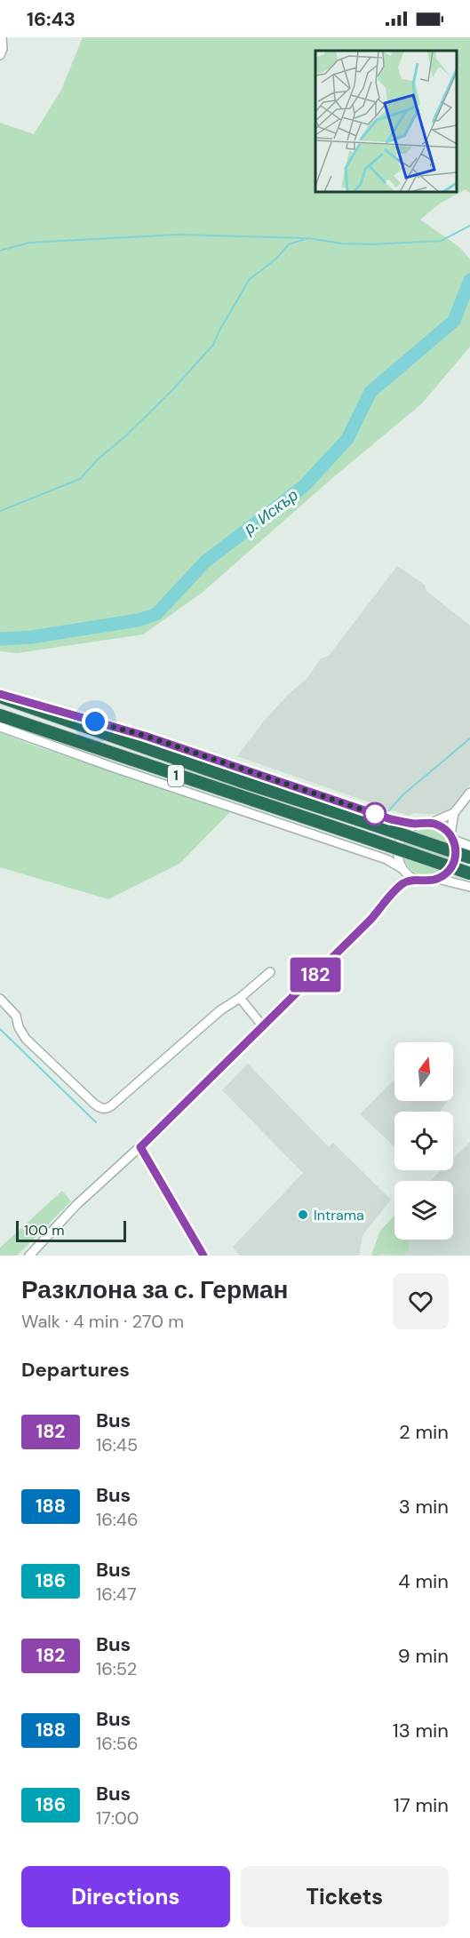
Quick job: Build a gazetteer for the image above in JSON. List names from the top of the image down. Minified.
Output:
{"streets":{"highway":["1"]},"water":["р. Искър"],"places":["Intrama"],"lines":["bus line 182"],"scale_bar":"100 m","north":"top","page":{"status":"16:43","on_map":"182","scale":"100 m","heading":[["Разклона за с. Герман","Walk · 4 min · 270 m"],"Departures"],"list":[{"mark":"182","name":"Bus","note":"16:45","value":"2 min"},{"mark":"188","name":"Bus","note":"16:46","value":"3 min"},{"mark":"186","name":"Bus","note":"16:47","value":"4 min"},{"mark":"182","name":"Bus","note":"16:52","value":"9 min"},{"mark":"188","name":"Bus","note":"16:56","value":"13 min"},{"mark":"186","name":"Bus","note":"17:00","value":"17 min"}],"buttons":["Directions","Tickets"]}}
